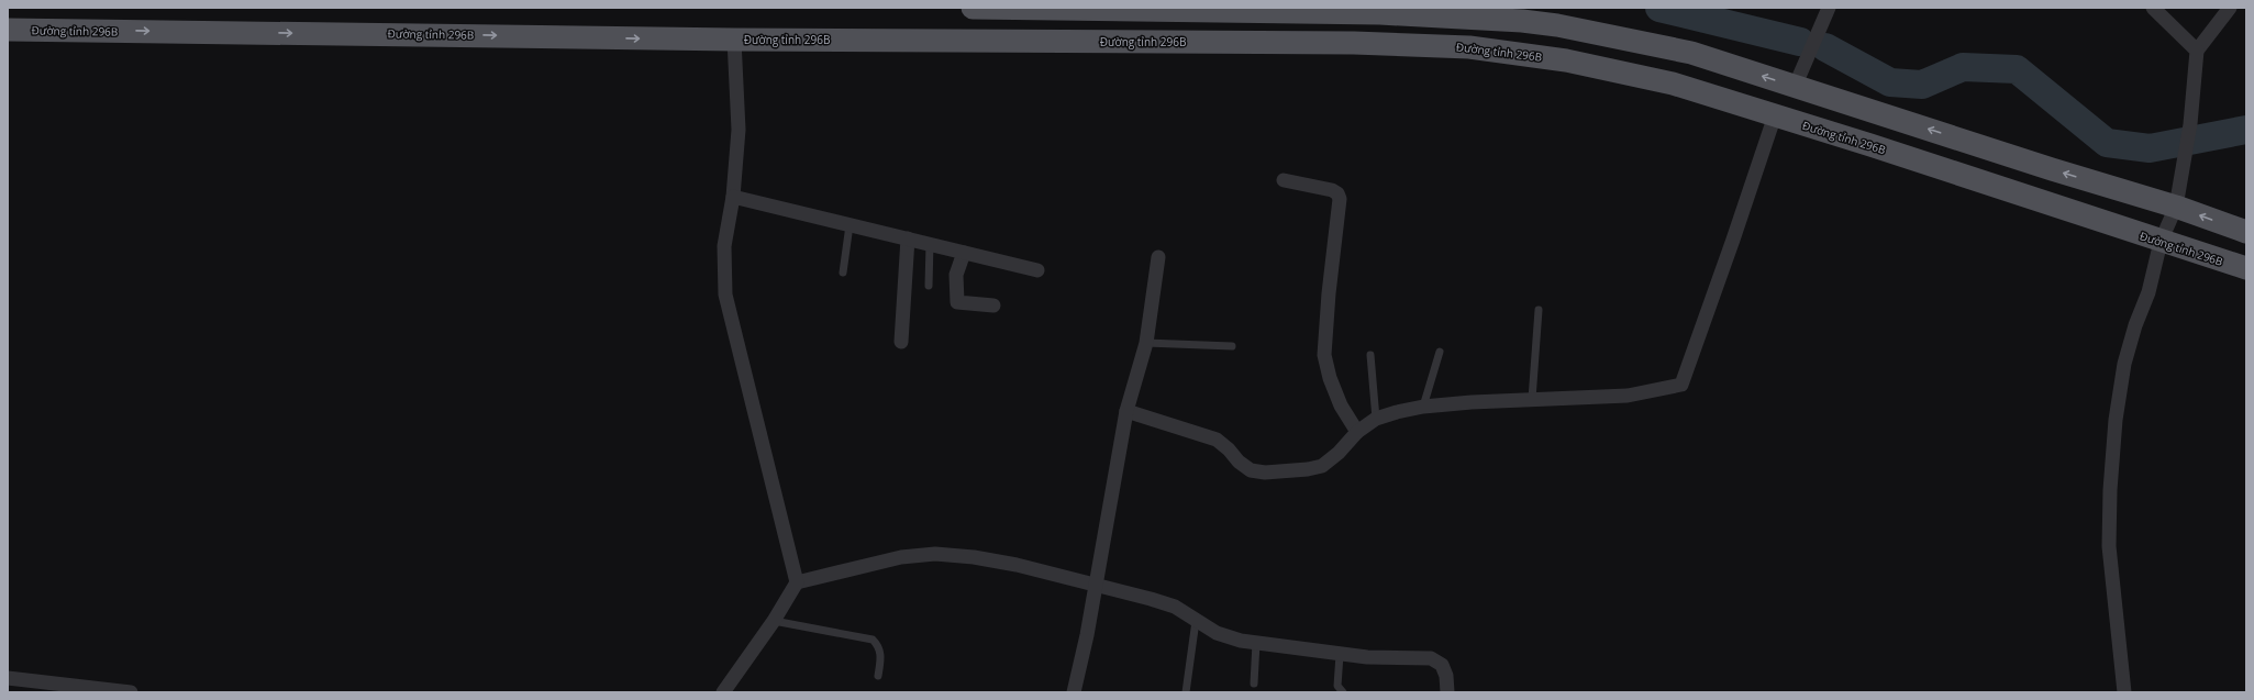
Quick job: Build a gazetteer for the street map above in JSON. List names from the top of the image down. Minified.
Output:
{"streets":{"main road":["Đường tỉnh 296B"]}}
